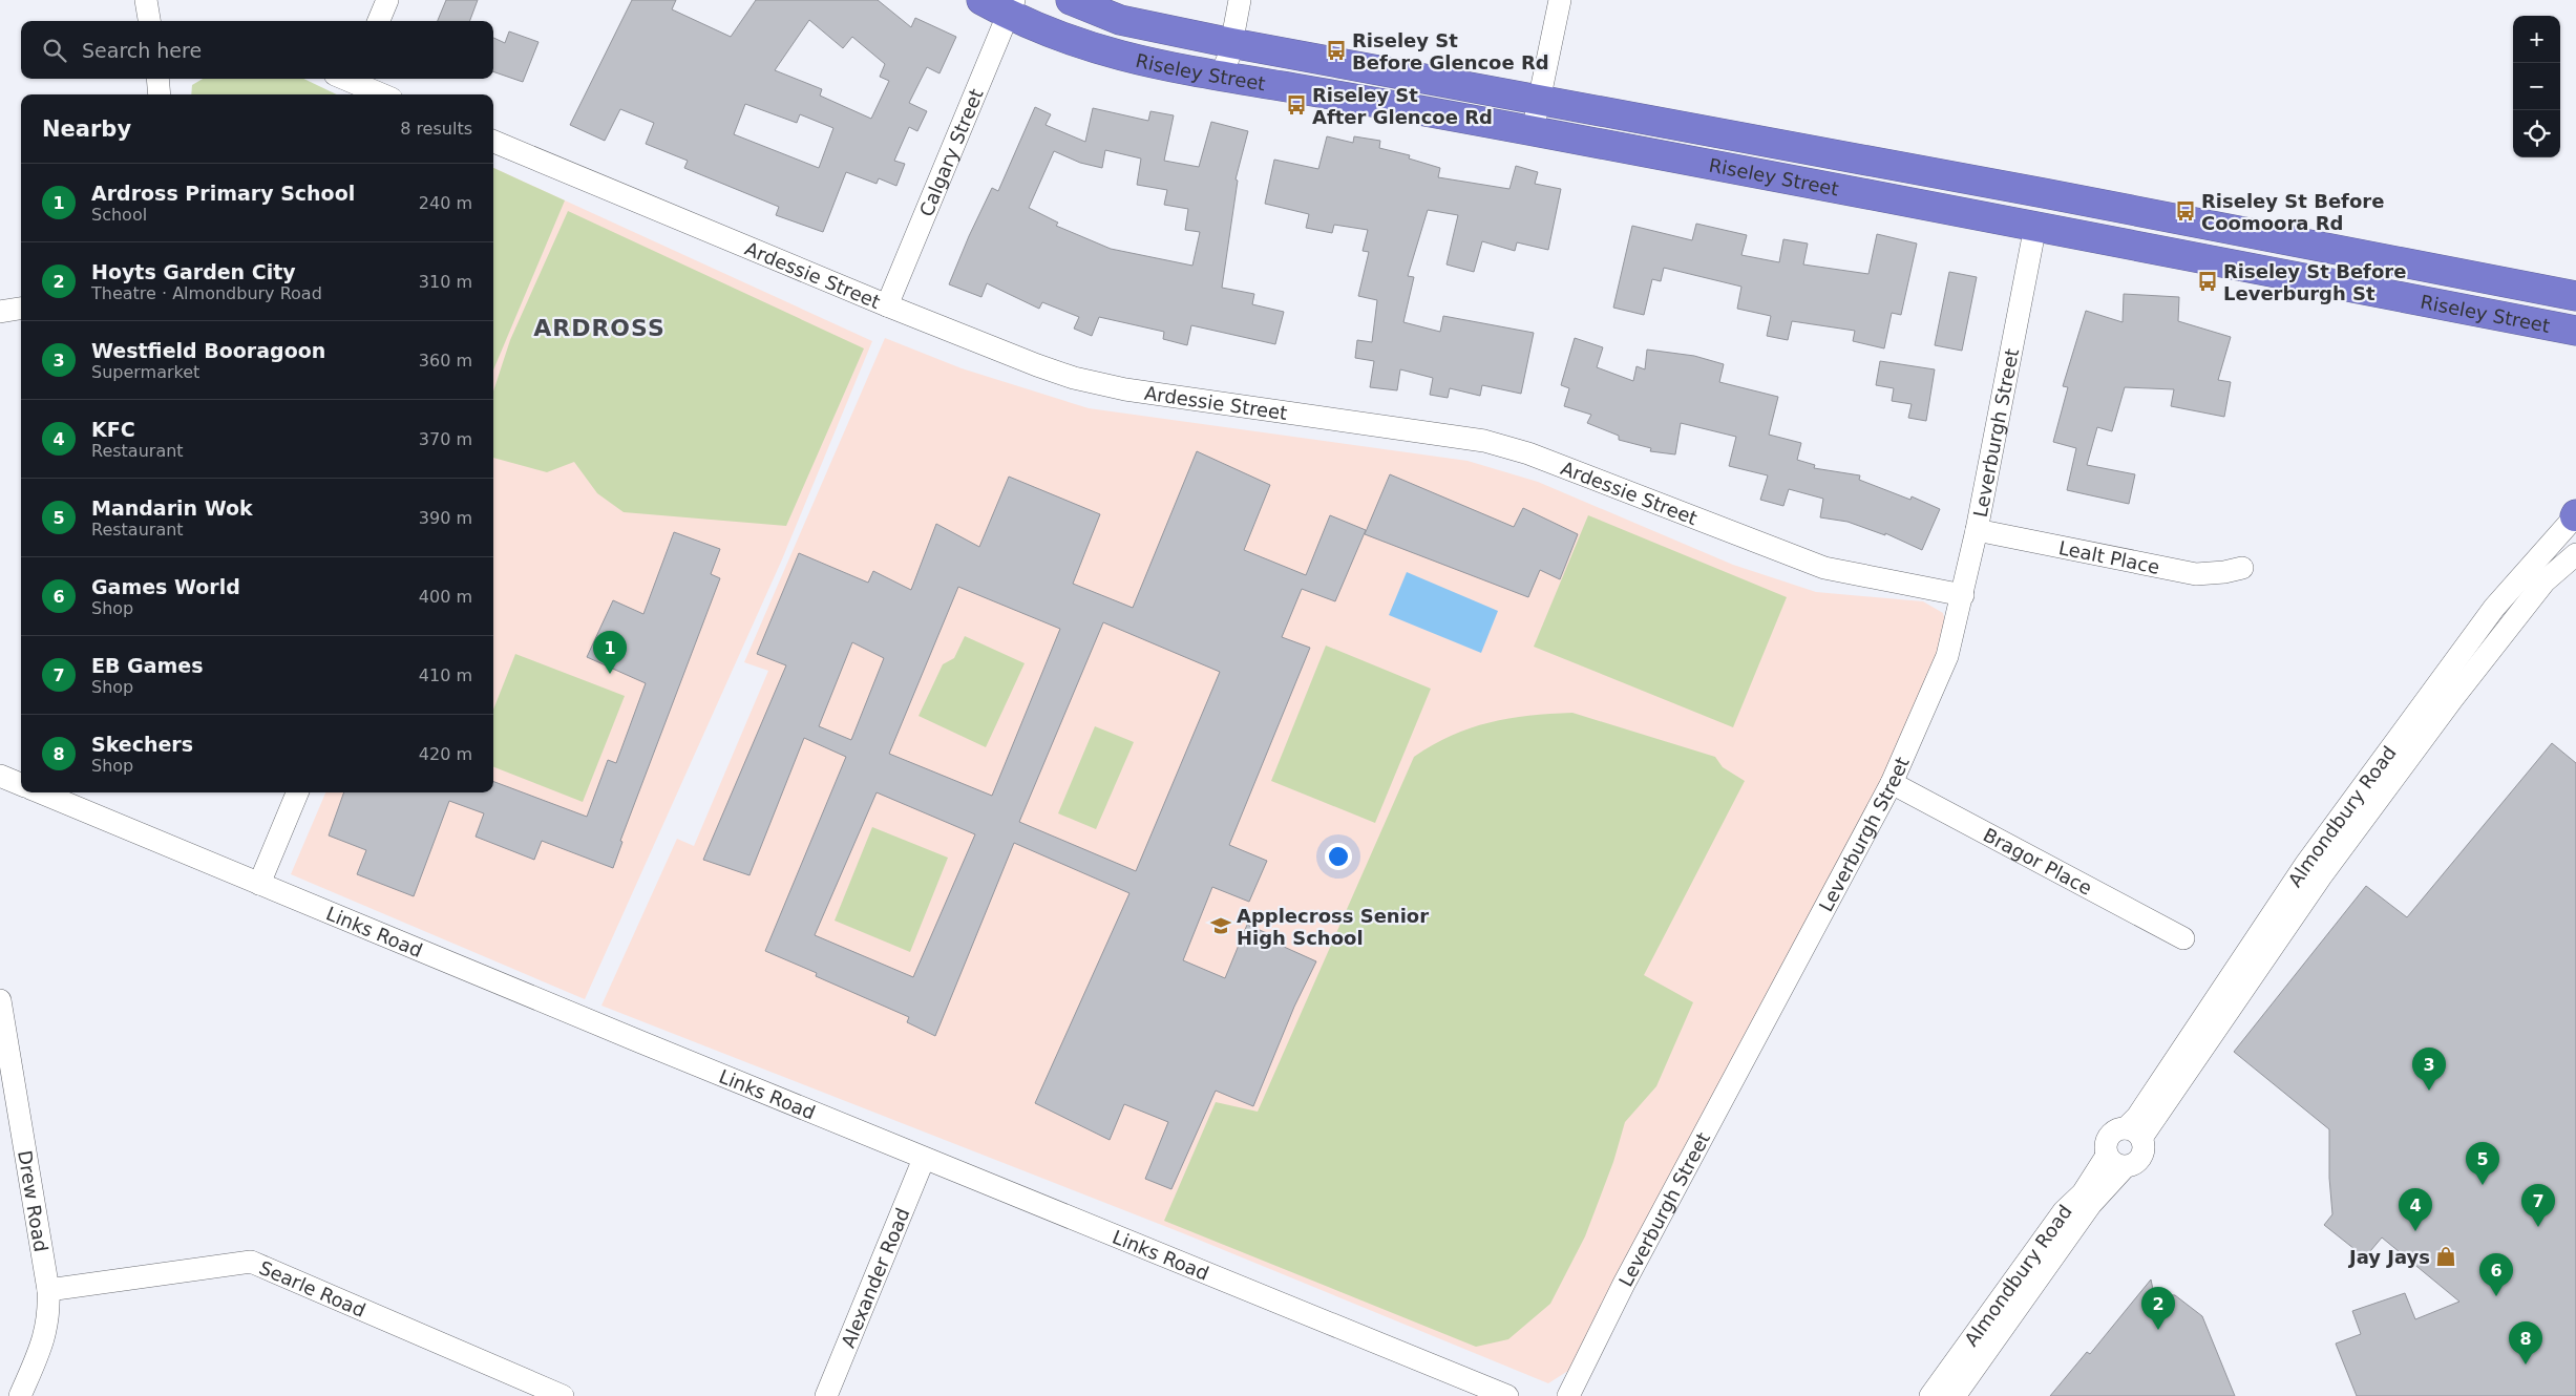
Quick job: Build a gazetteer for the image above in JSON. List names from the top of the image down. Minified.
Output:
{"streets":{"highway":["Riseley Street"],"street":["Calgary Street","Ardessie Street","Leverburgh Street","Lealt Place","Almondbury Road","Bragor Place","Links Road","Drew Road","Alexander Road","Searle Road"]},"crossings":[["Riseley Street","Calgary Street"],["Riseley Street","Leverburgh Street"],["Calgary Street","Ardessie Street"],["Ardessie Street","Leverburgh Street"],["Leverburgh Street","Lealt Place"],["Leverburgh Street","Bragor Place"],["Links Road","Alexander Road"],["Drew Road","Searle Road"]],"districts":["ARDROSS"],"places":{"bus stop":["Riseley St Before Glencoe Rd","Riseley St After Glencoe Rd","Riseley St Before Coomoora Rd","Riseley St Before Leverburgh St"],"school or university":["Applecross Senior High School"],"shop":["Jay Jays"]},"page":{"map_buttons":["+","−"],"search":"Search here","heading":["Nearby","8 results"],"list":[{"mark":"1","name":"Ardross Primary School","note":"School","value":"240 m"},{"mark":"2","name":"Hoyts Garden City","note":"Theatre · Almondbury Road","value":"310 m"},{"mark":"3","name":"Westfield Booragoon","note":"Supermarket","value":"360 m"},{"mark":"4","name":"KFC","note":"Restaurant","value":"370 m"},{"mark":"5","name":"Mandarin Wok","note":"Restaurant","value":"390 m"},{"mark":"6","name":"Games World","note":"Shop","value":"400 m"},{"mark":"7","name":"EB Games","note":"Shop","value":"410 m"},{"mark":"8","name":"Skechers","note":"Shop","value":"420 m"}],"pins":["1","3","5","7","4","6","2","8"]}}
